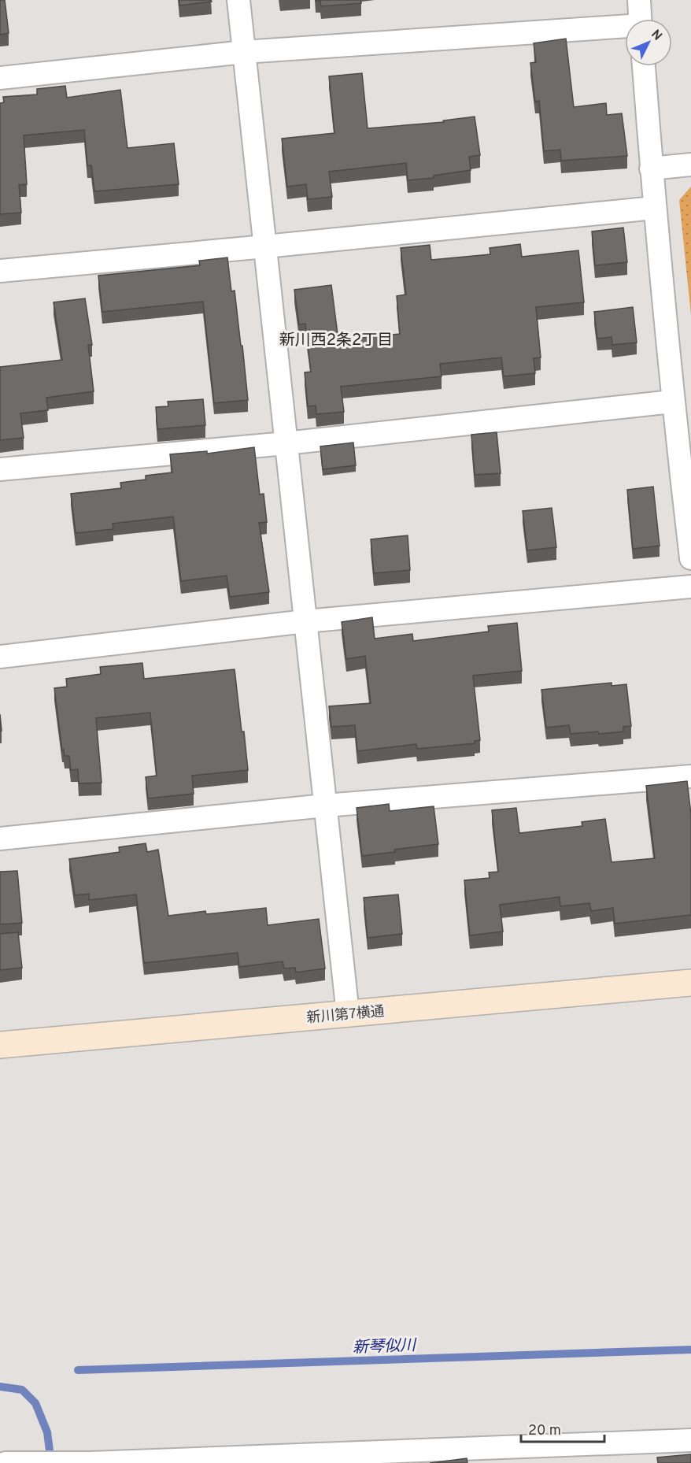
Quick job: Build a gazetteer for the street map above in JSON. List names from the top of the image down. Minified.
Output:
{"streets":{"street":["新川第7横通"]},"districts":["新川西2条2丁目"],"water":["新琴似川"],"scale_bar":"20 m","north":"top right"}
